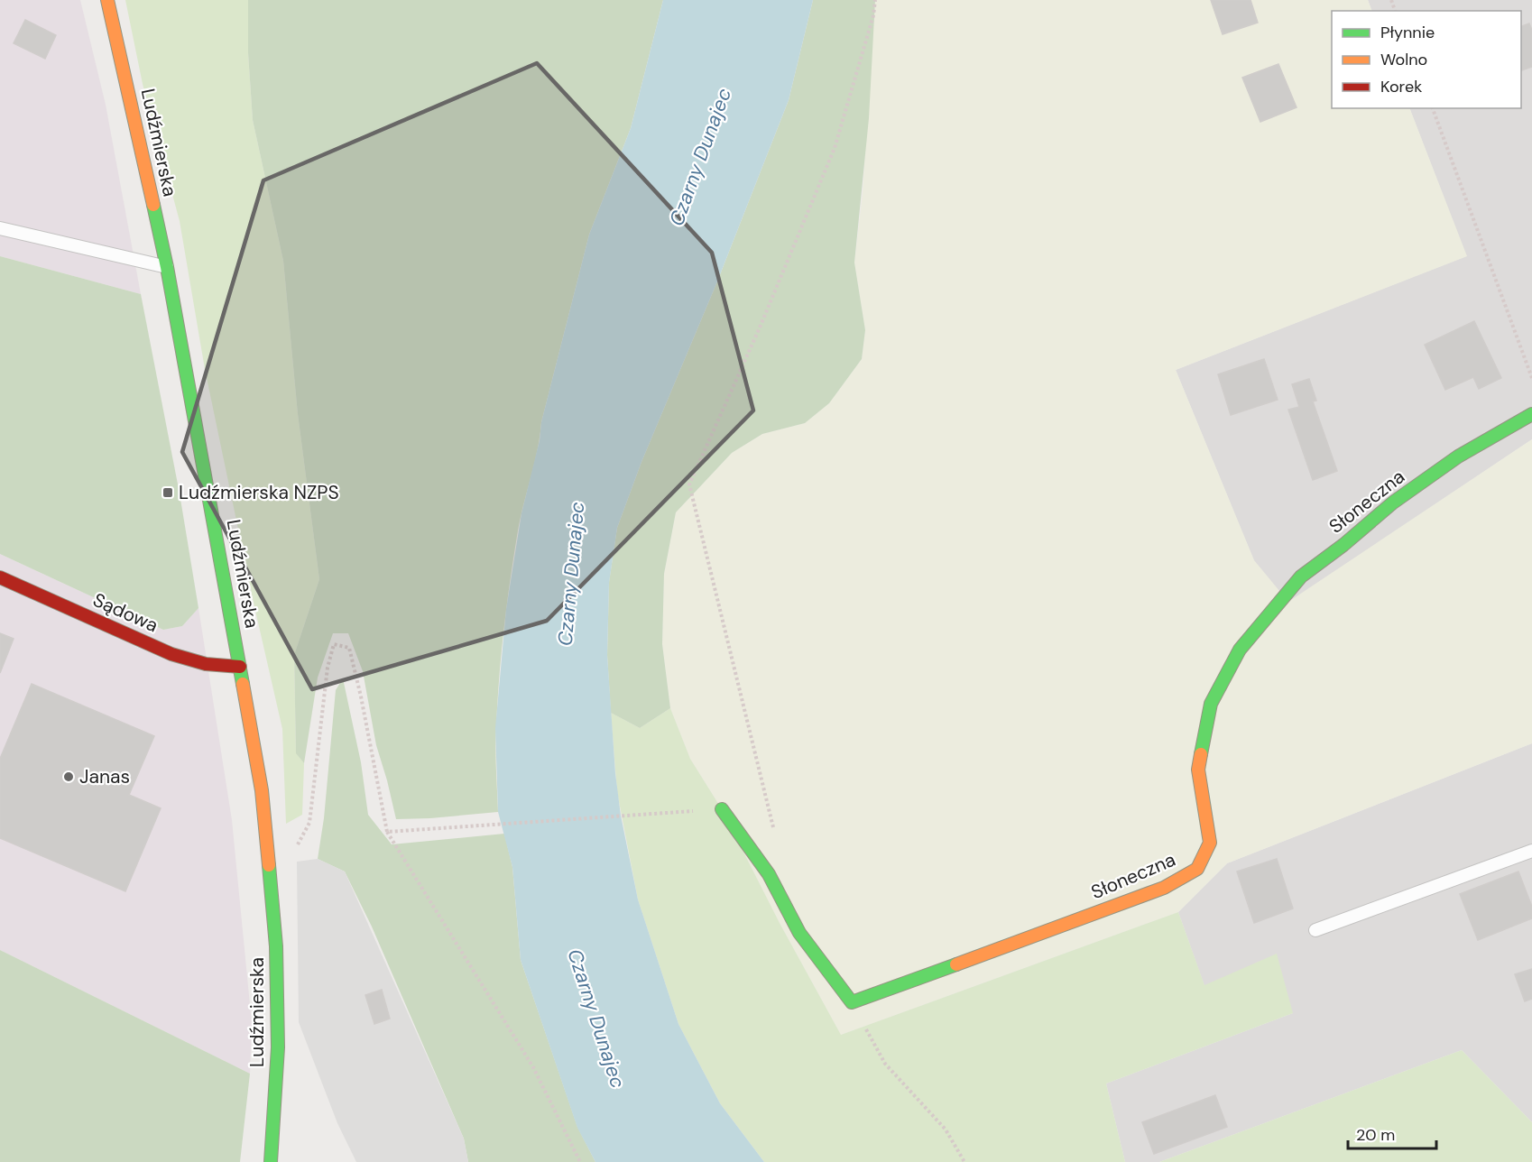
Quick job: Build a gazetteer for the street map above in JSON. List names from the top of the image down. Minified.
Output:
{"streets":{"street":["Ludźmierska","Słoneczna","Sądowa"]},"crossings":[["Ludźmierska","Sądowa"]],"water":["Czarny Dunajec"],"places":{"transit":["Ludźmierska NZPS"],"other":["Janas"]},"legend":["Płynnie","Wolno","Korek"],"scale_bar":"20 m"}
